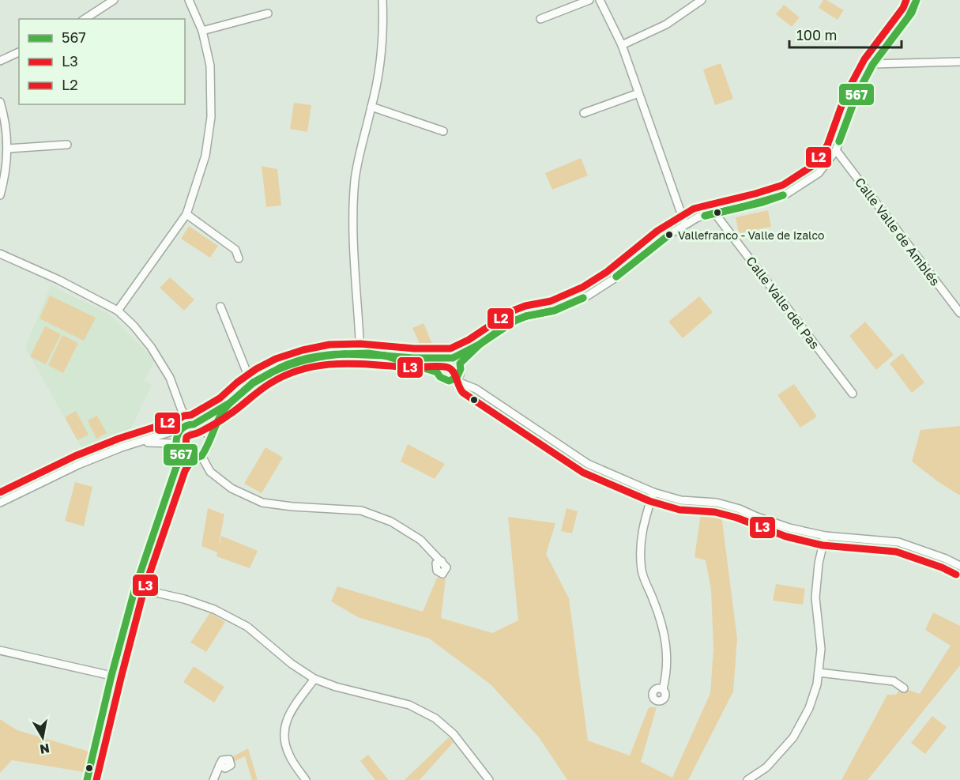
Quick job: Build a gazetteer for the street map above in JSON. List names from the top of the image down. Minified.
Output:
{"streets":{"street":["Calle Valle de Amblés","Calle Valle del Pas"]},"places":["Vallefranco - Valle de Izalco"],"lines":["transit line 567","transit line L2","transit line L3"],"legend":["567","L3","L2"],"scale_bar":"100 m","north":"bottom"}
